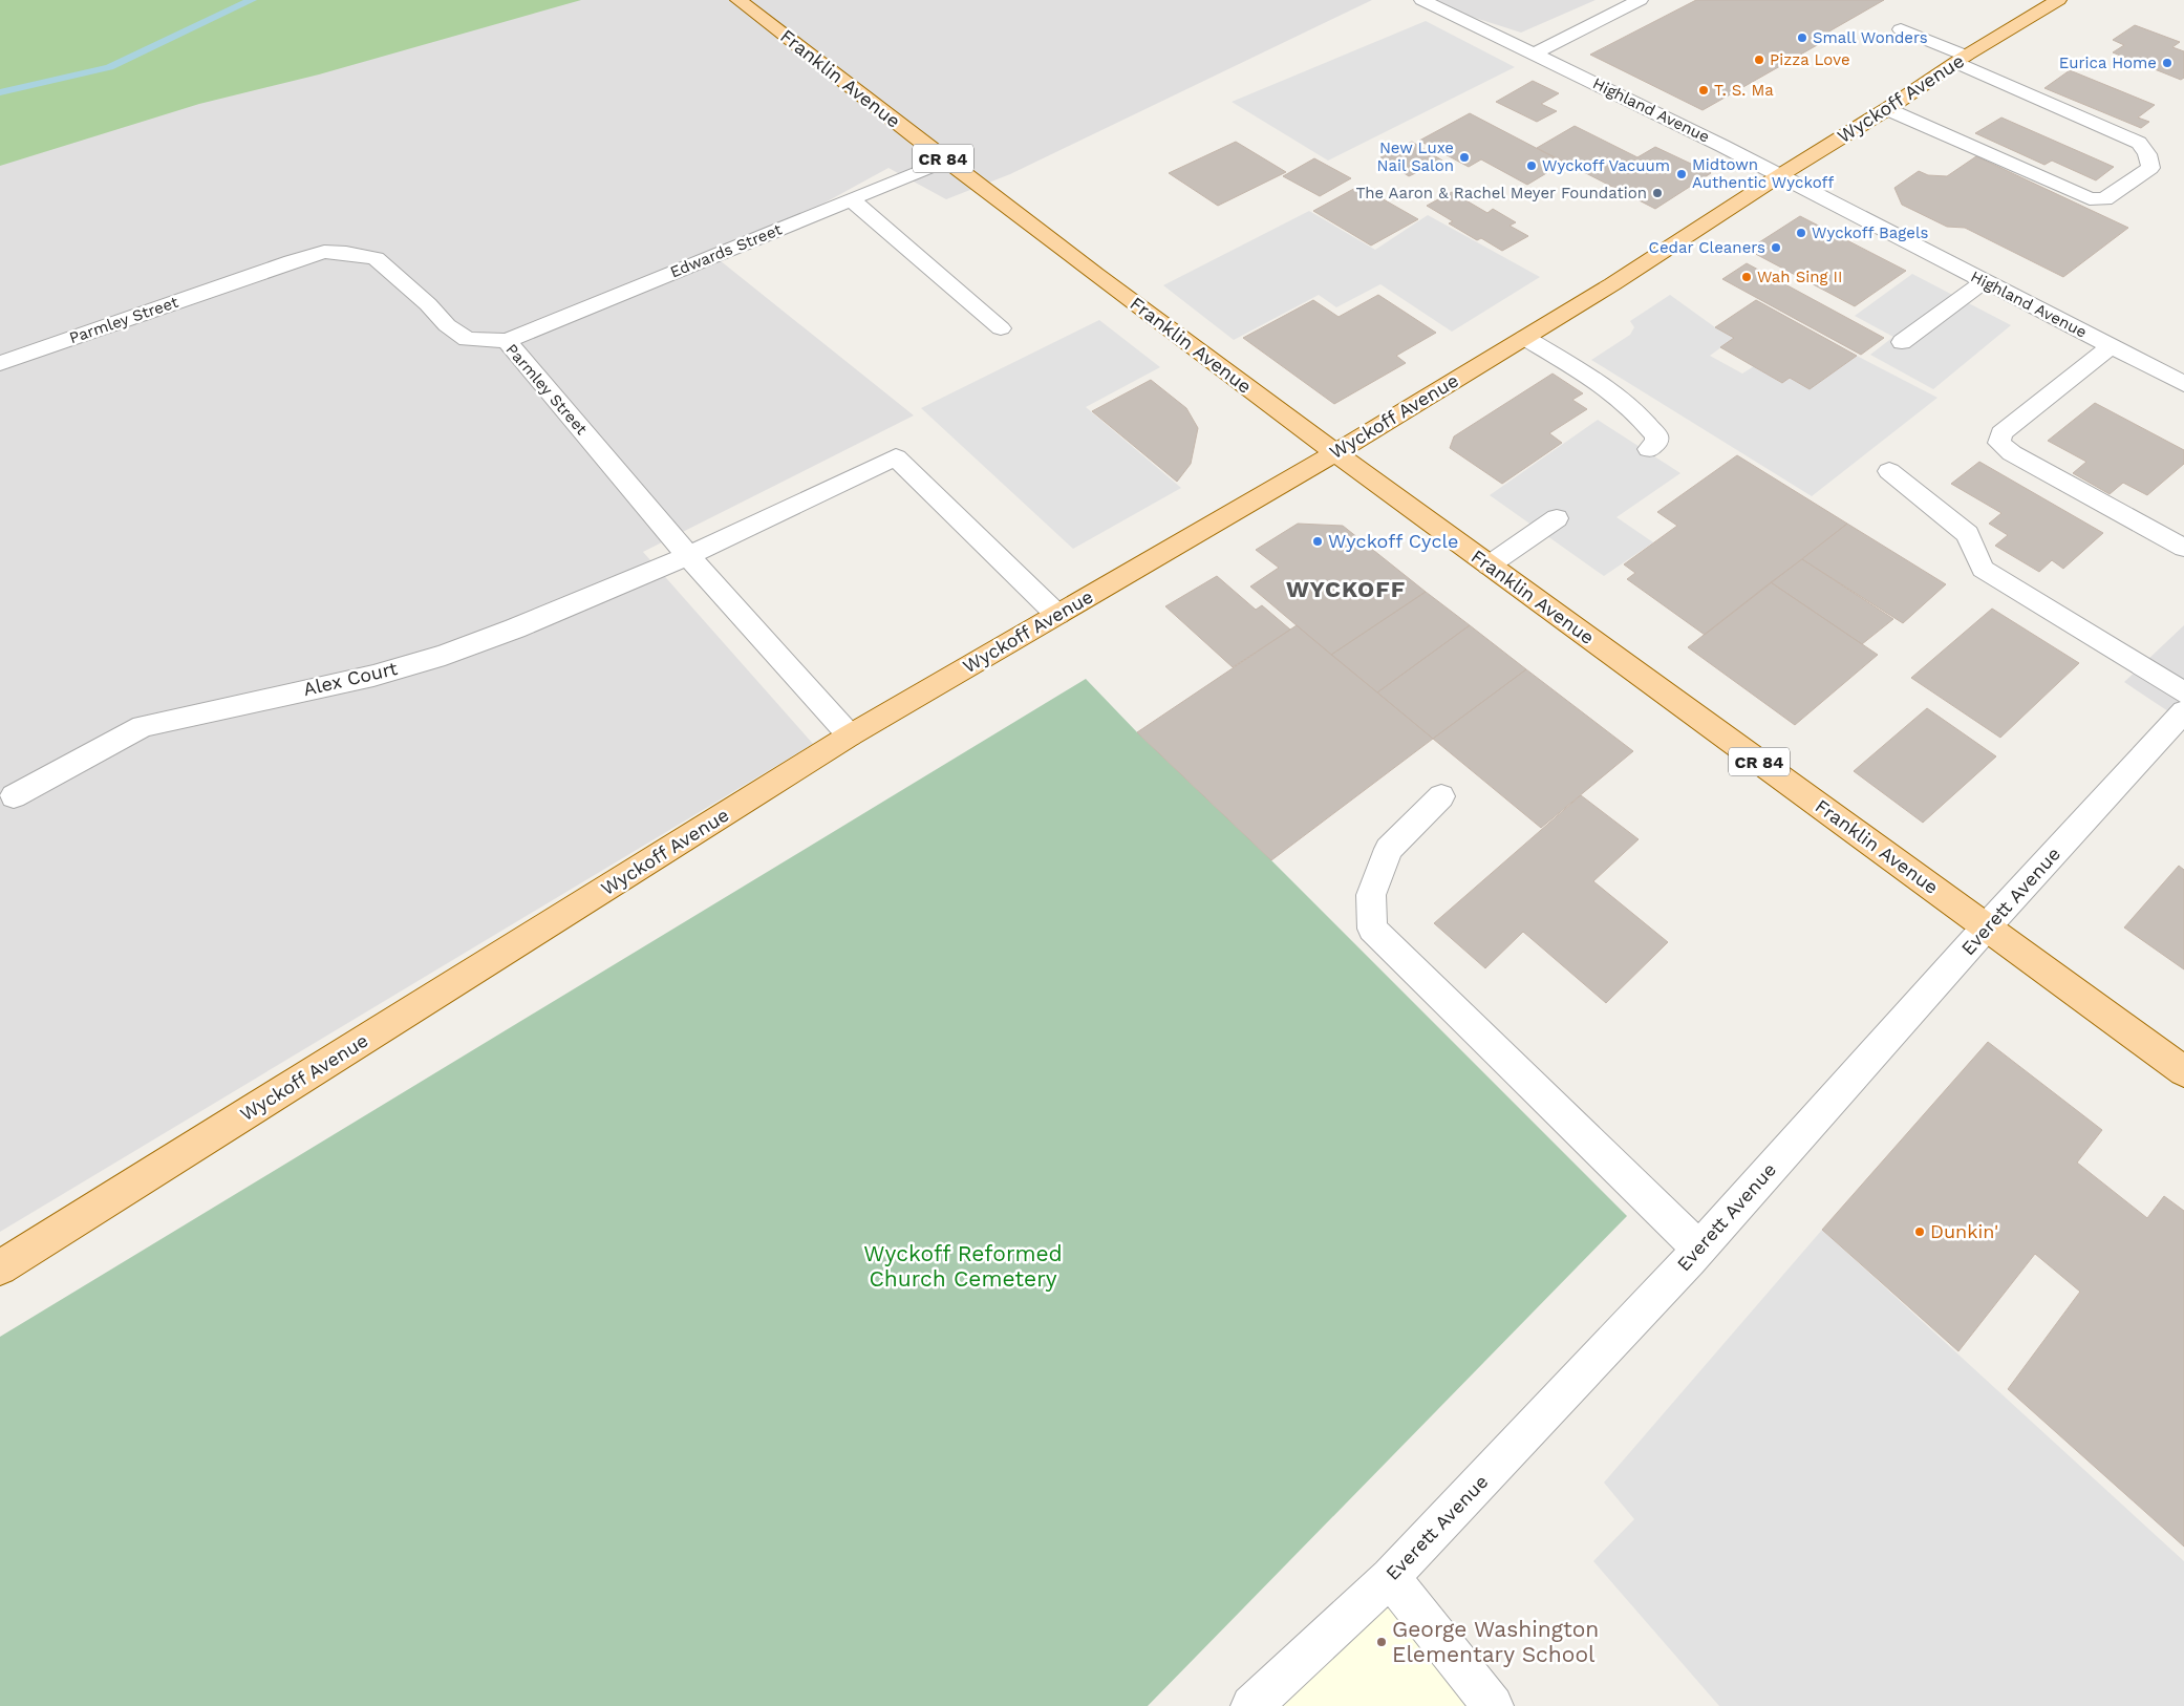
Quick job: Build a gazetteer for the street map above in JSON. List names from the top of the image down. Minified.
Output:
{"streets":{"main road":["Franklin Avenue","Wyckoff Avenue","CR 84"],"street":["Highland Avenue","Edwards Street","Parmley Street","Alex Court","Everett Avenue"]},"crossings":[["Franklin Avenue","Wyckoff Avenue"],["Franklin Avenue","Edwards Street"],["Franklin Avenue","Everett Avenue"],["Wyckoff Avenue","Highland Avenue"],["Wyckoff Avenue","Parmley Street"],["Wyckoff Avenue","Alex Court"],["Edwards Street","Parmley Street"],["Parmley Street","Alex Court"]],"districts":["WYCKOFF"],"parks":["Wyckoff Reformed Church Cemetery"],"places":["Small Wonders","Pizza Love","Eurica Home","T. S. Ma","New Luxe Nail Salon","Wyckoff Vacuum","Midtown Authentic Wyckoff","The Aaron & Rachel Meyer Foundation","Wyckoff Bagels","Cedar Cleaners","Wah Sing II","Wyckoff Cycle","Dunkin'","George Washington Elementary School"]}
